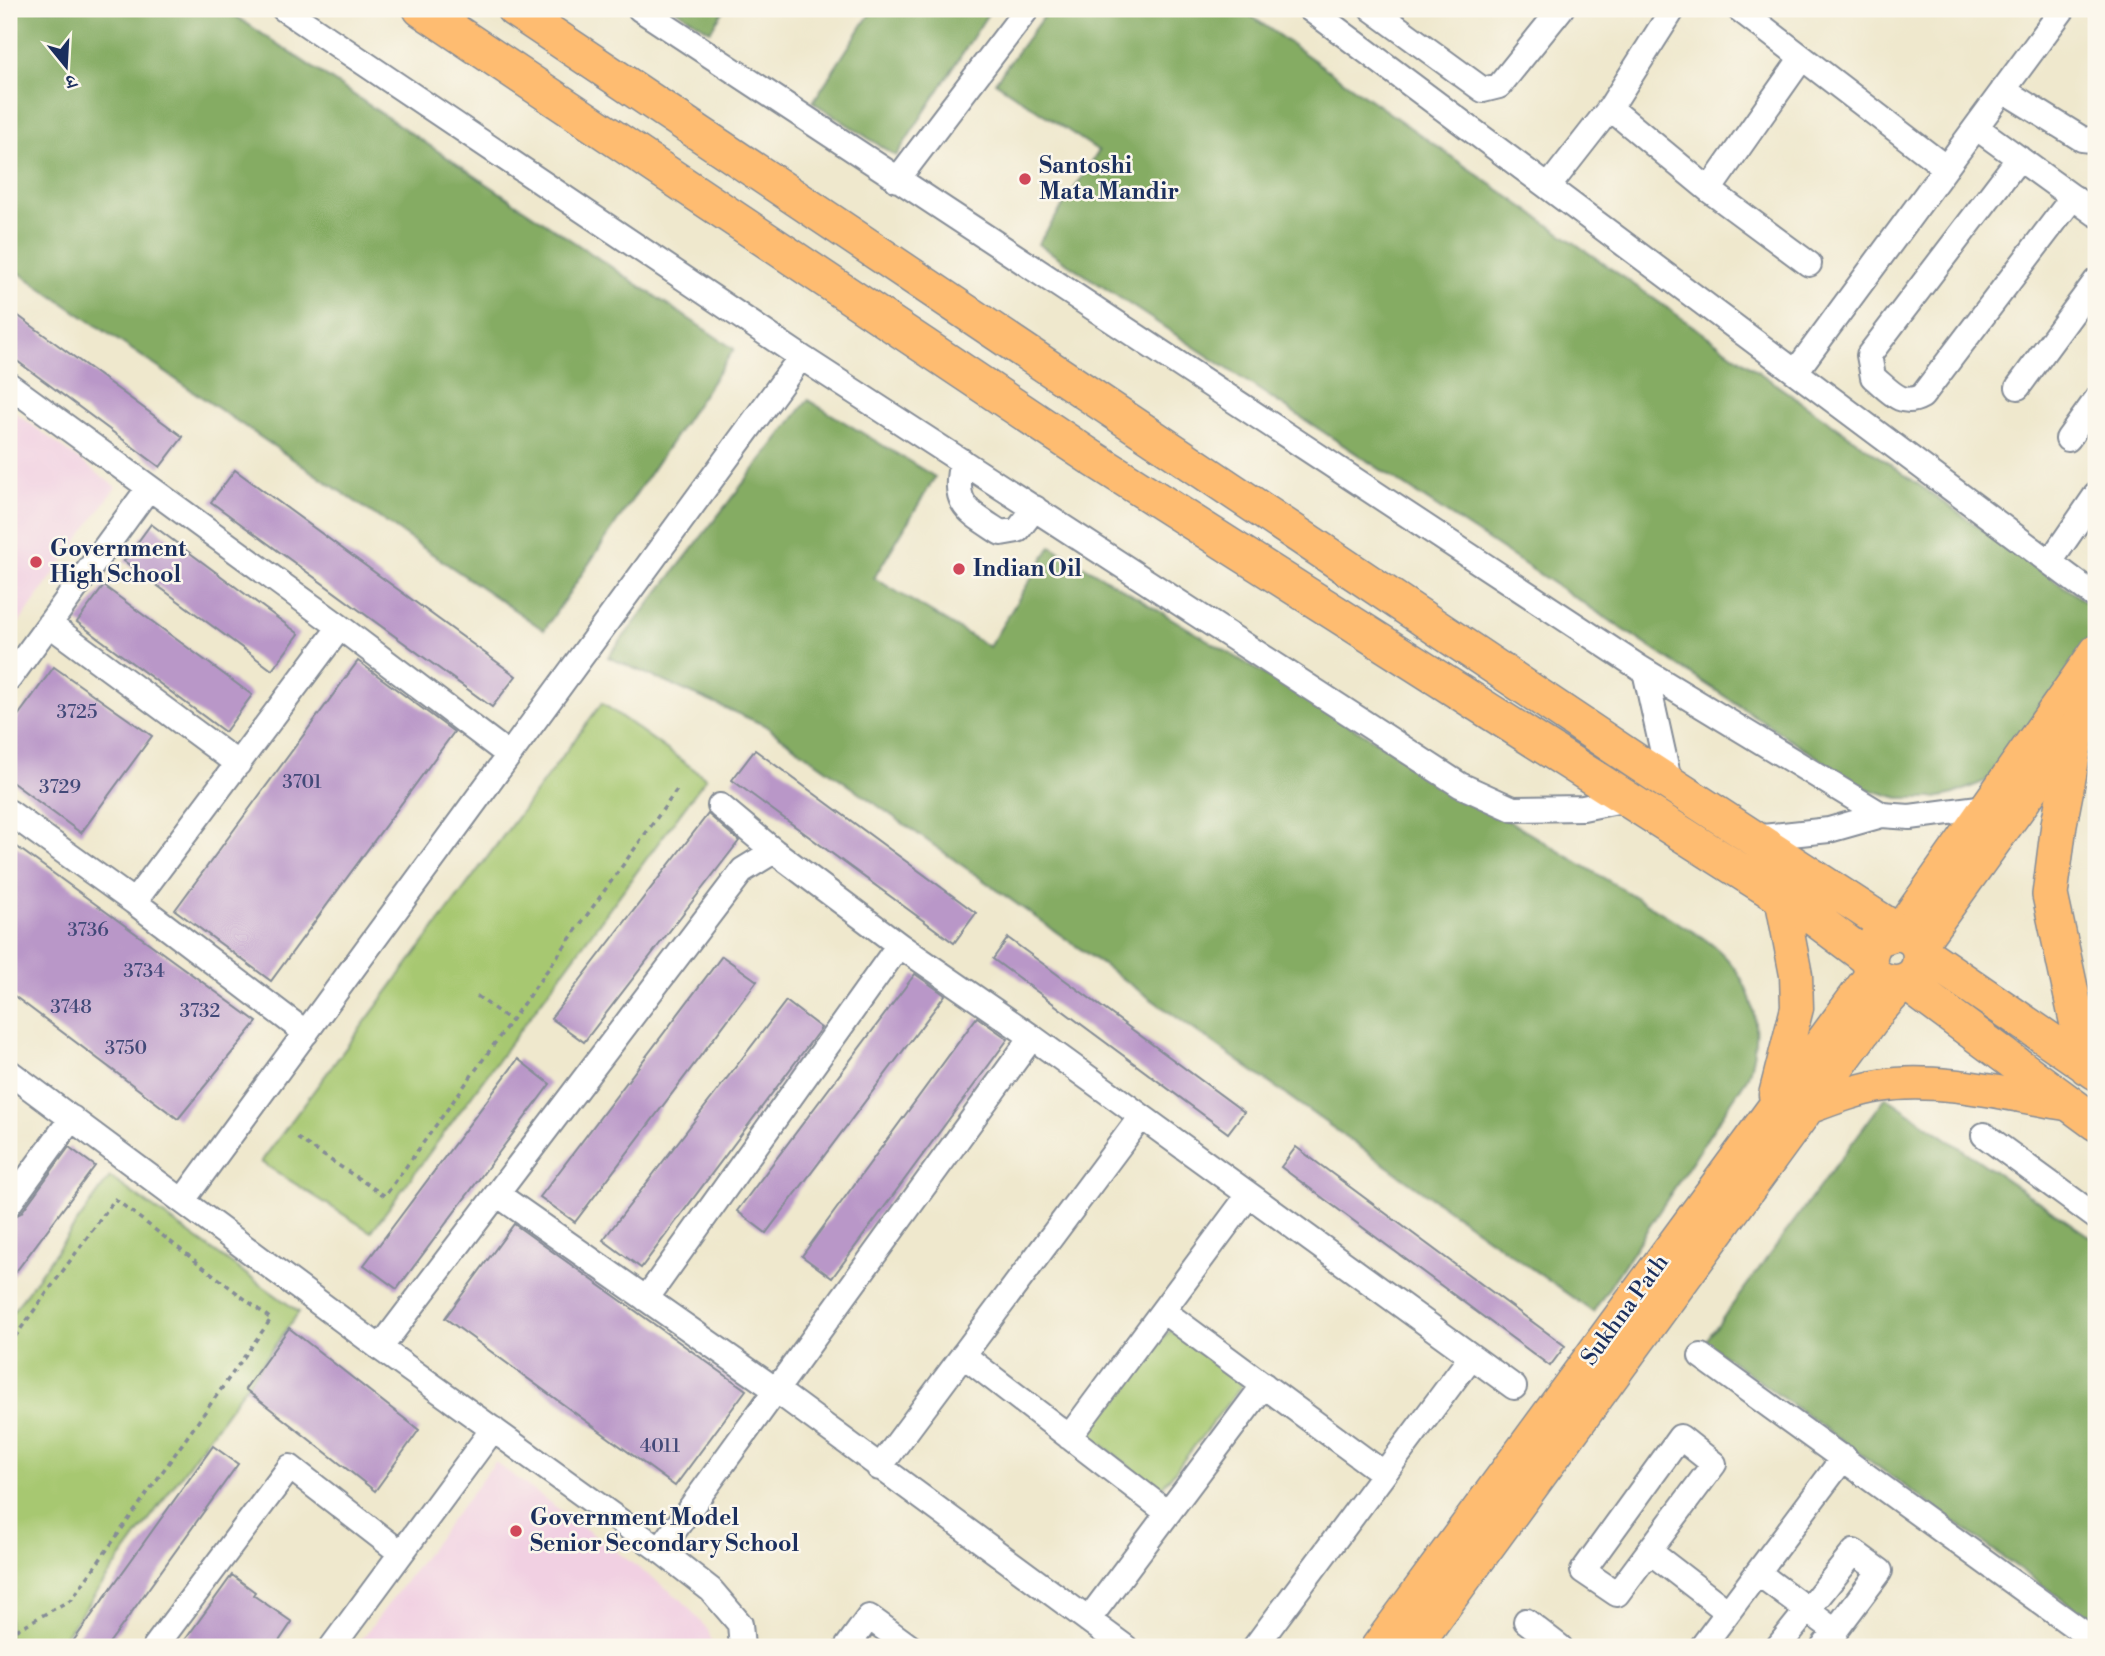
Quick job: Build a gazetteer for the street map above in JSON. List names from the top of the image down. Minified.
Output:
{"streets":{"main road":["Sukhna Path"]},"places":["Santoshi Mata Mandir","Government High School","Indian Oil","Government Model Senior Secondary School"],"house_numbers":["3725","3701","3729","3736","3734","3748","3732","3750","4011"],"north":"bottom"}
